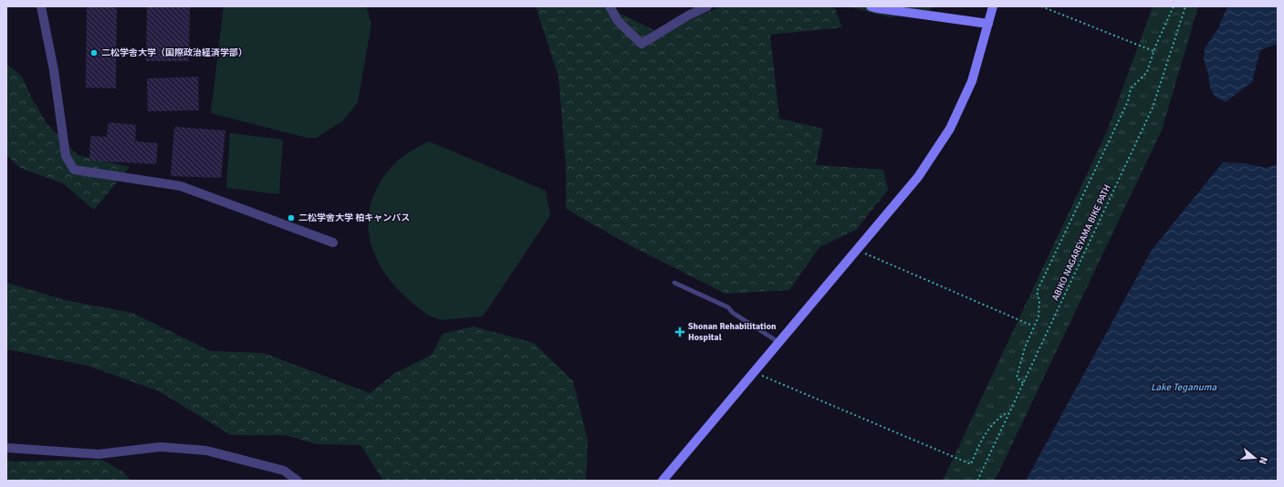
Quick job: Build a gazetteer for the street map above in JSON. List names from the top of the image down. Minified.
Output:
{"streets":{"path":["ABIKO NAGAREYAMA BIKE PATH"]},"water":["Lake Teganuma"],"places":{"other":["二松学舎大学（国際政治経済学部）","二松学舍大学 柏キャンパス"],"health":["Shonan Rehabilitation Hospital"]},"north":"right"}
